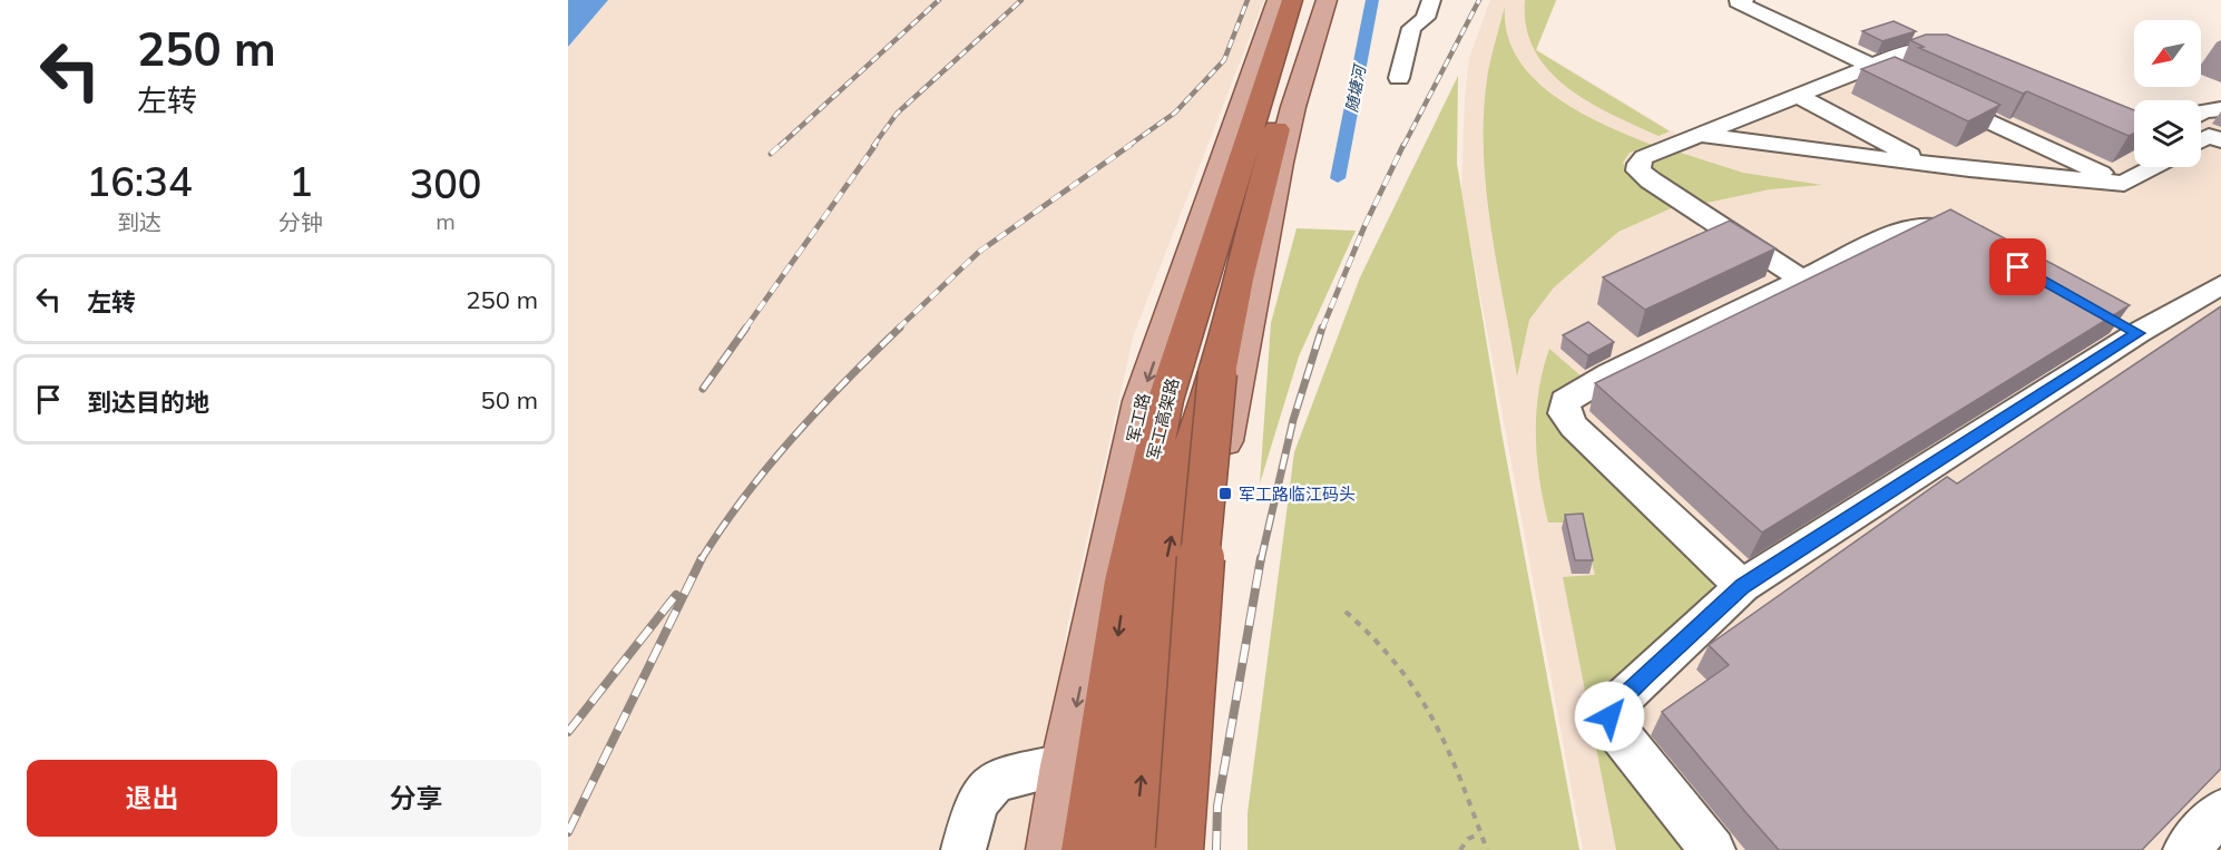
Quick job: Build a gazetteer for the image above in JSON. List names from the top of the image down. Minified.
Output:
{"streets":{"highway":["军工高架路"],"main road":["军工路"]},"water":["随塘河"],"places":{"transit":["军工路临江码头"]},"north":"bottom left","page":{"turn":["250 m","左转"],"eta":["16:34","到达","1","分钟","300","m"],"list":[{"name":"左转","value":"250 m"},{"name":"到达目的地","value":"50 m"}],"buttons":["退出","分享"]}}
